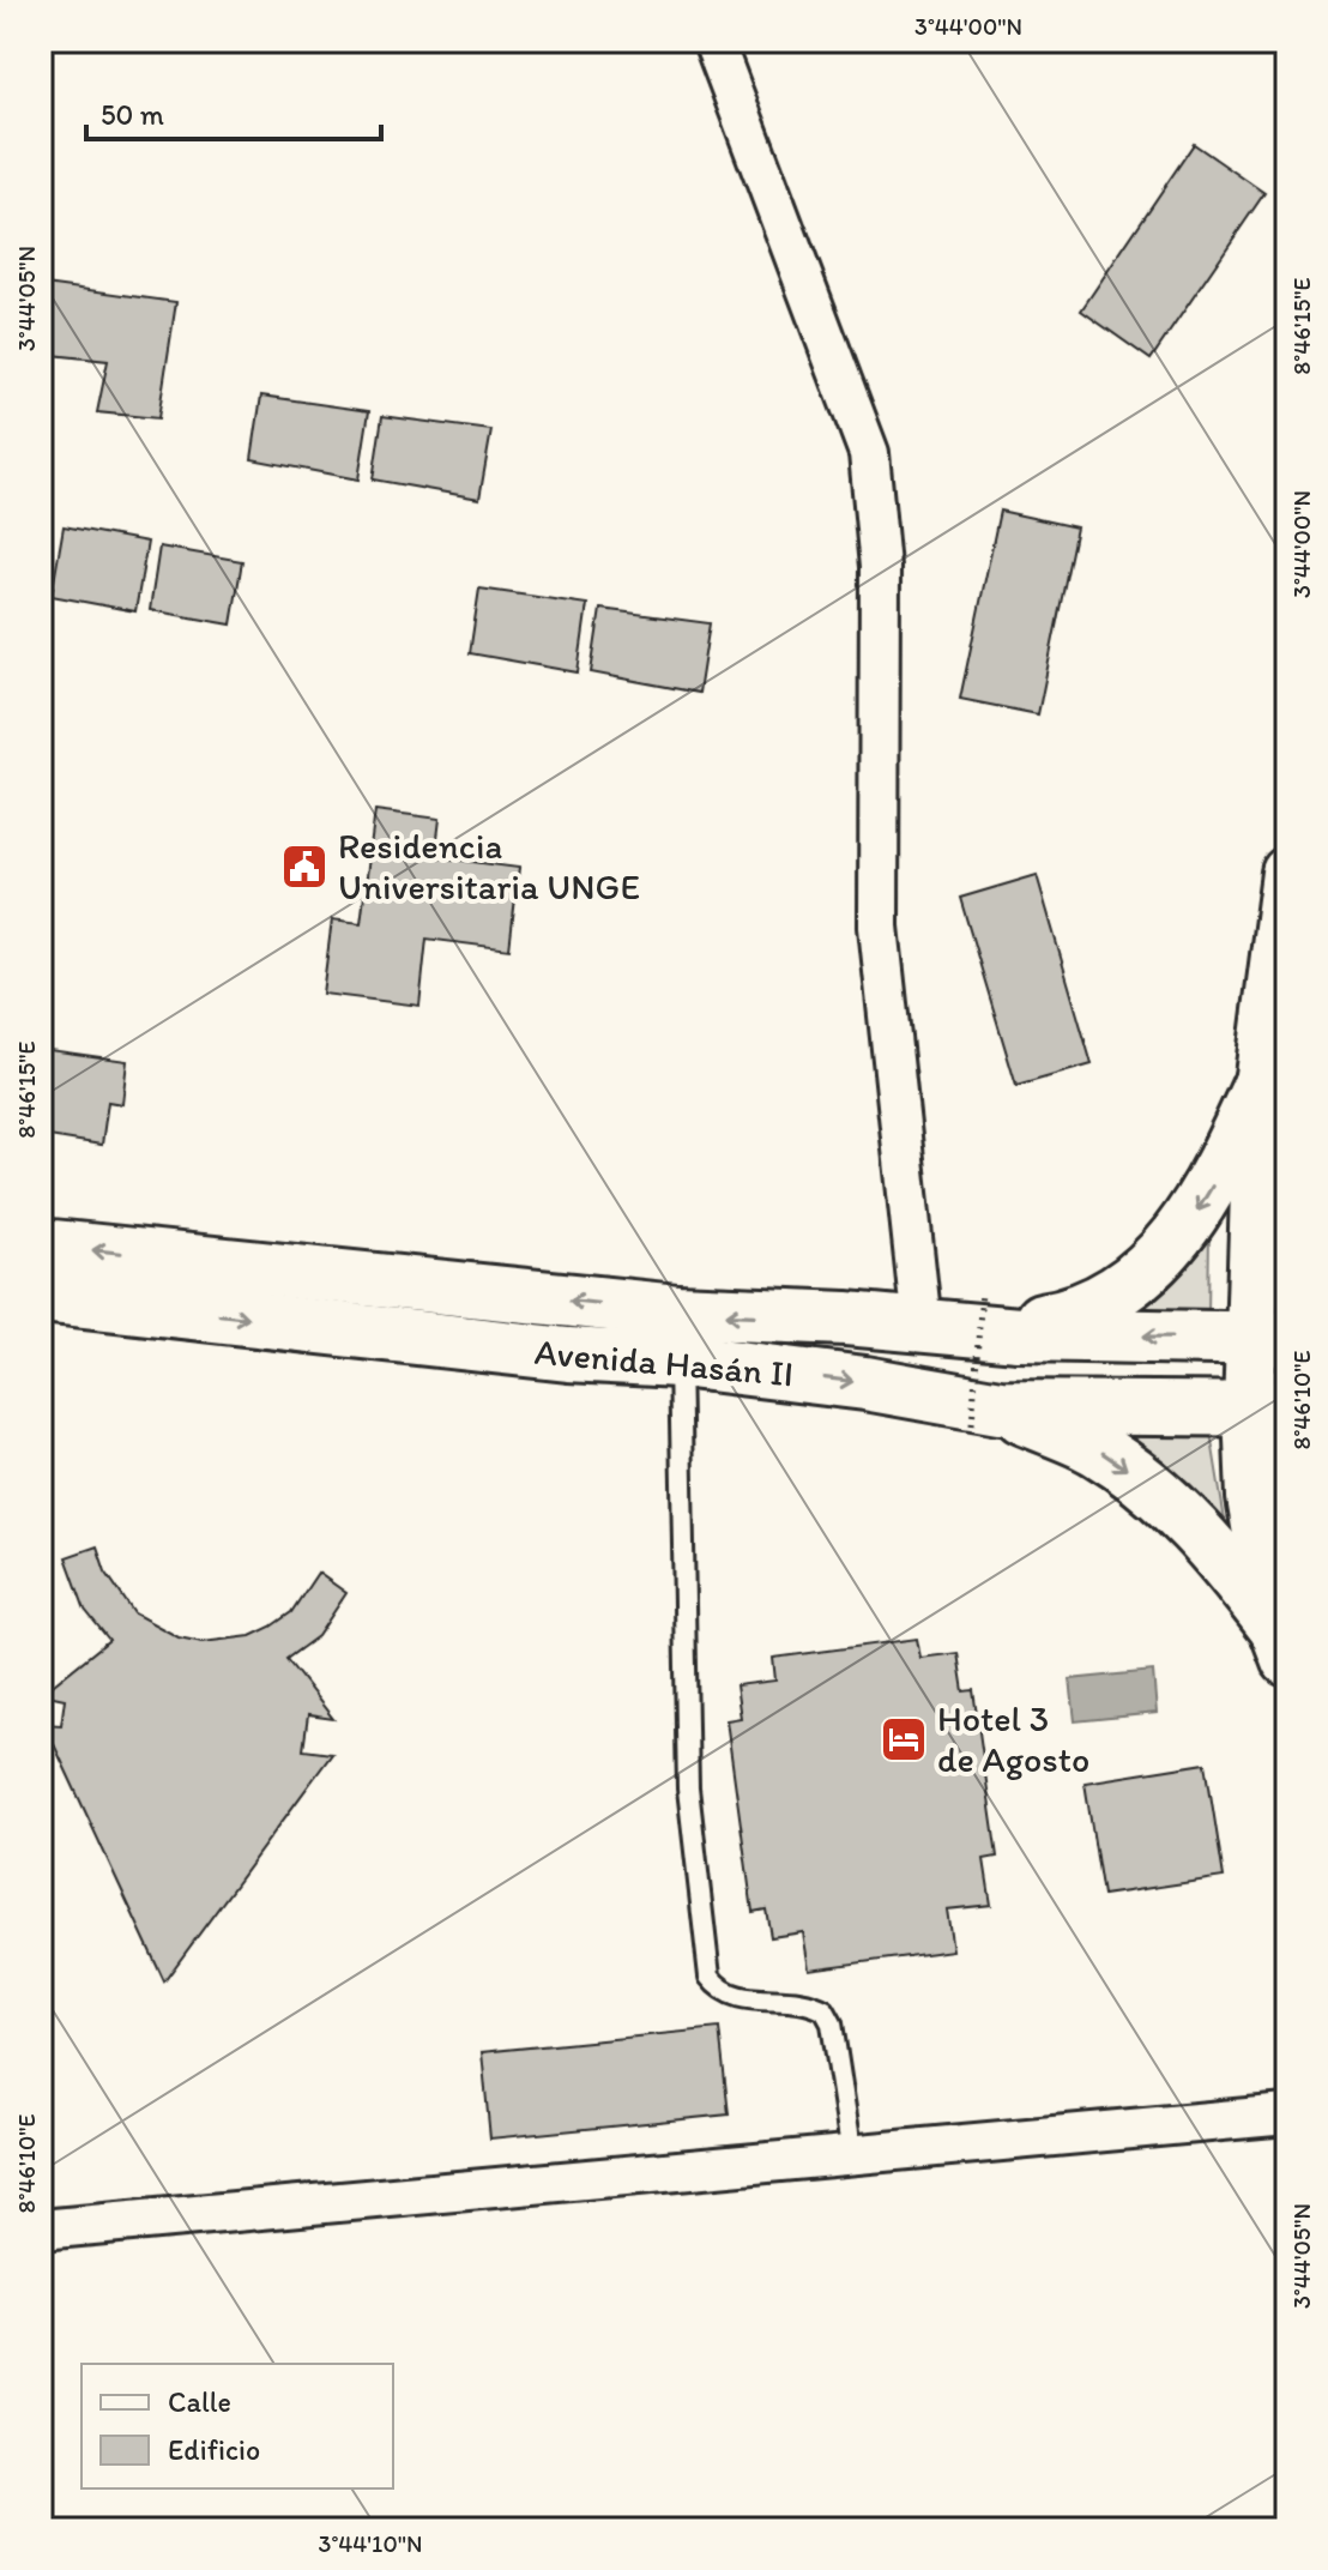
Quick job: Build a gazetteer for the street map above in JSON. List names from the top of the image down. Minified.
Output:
{"streets":{"main road":["Avenida Hasán II"]},"places":{"public building":["Residencia Universitaria UNGE"],"hotel":["Hotel 3 de Agosto"]},"legend":["Calle","Edificio"],"scale_bar":"50 m","coordinates":["3°44'00\"N","3°44'05\"N","8°46'15\"E","8°46'10\"E","3°44'10\"N"]}
